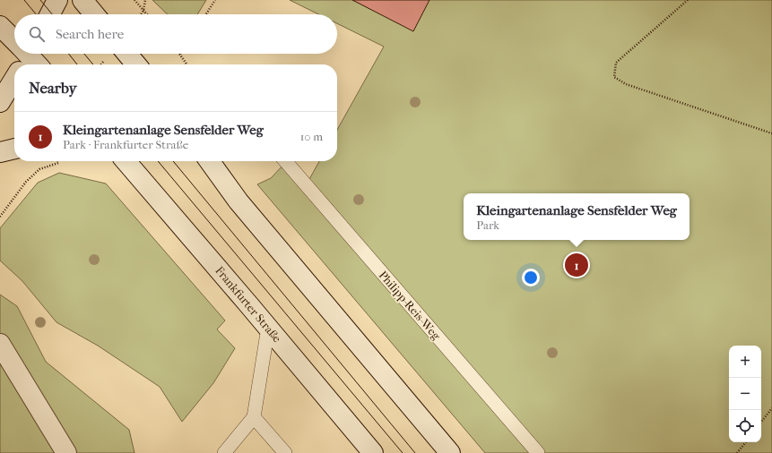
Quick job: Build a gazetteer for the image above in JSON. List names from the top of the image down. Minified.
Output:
{"streets":{"main road":["Frankfurter Straße"],"lane":["Philipp-Reis-Weg"]},"page":{"search":"Search here","heading":"Nearby","list":[{"mark":"1","name":"Kleingartenanlage Sensfelder Weg","note":"Park · Frankfurter Straße","value":"10 m"}],"popup":["Kleingartenanlage Sensfelder Weg","Park"],"pins":"1","map_buttons":["+","−"]}}
